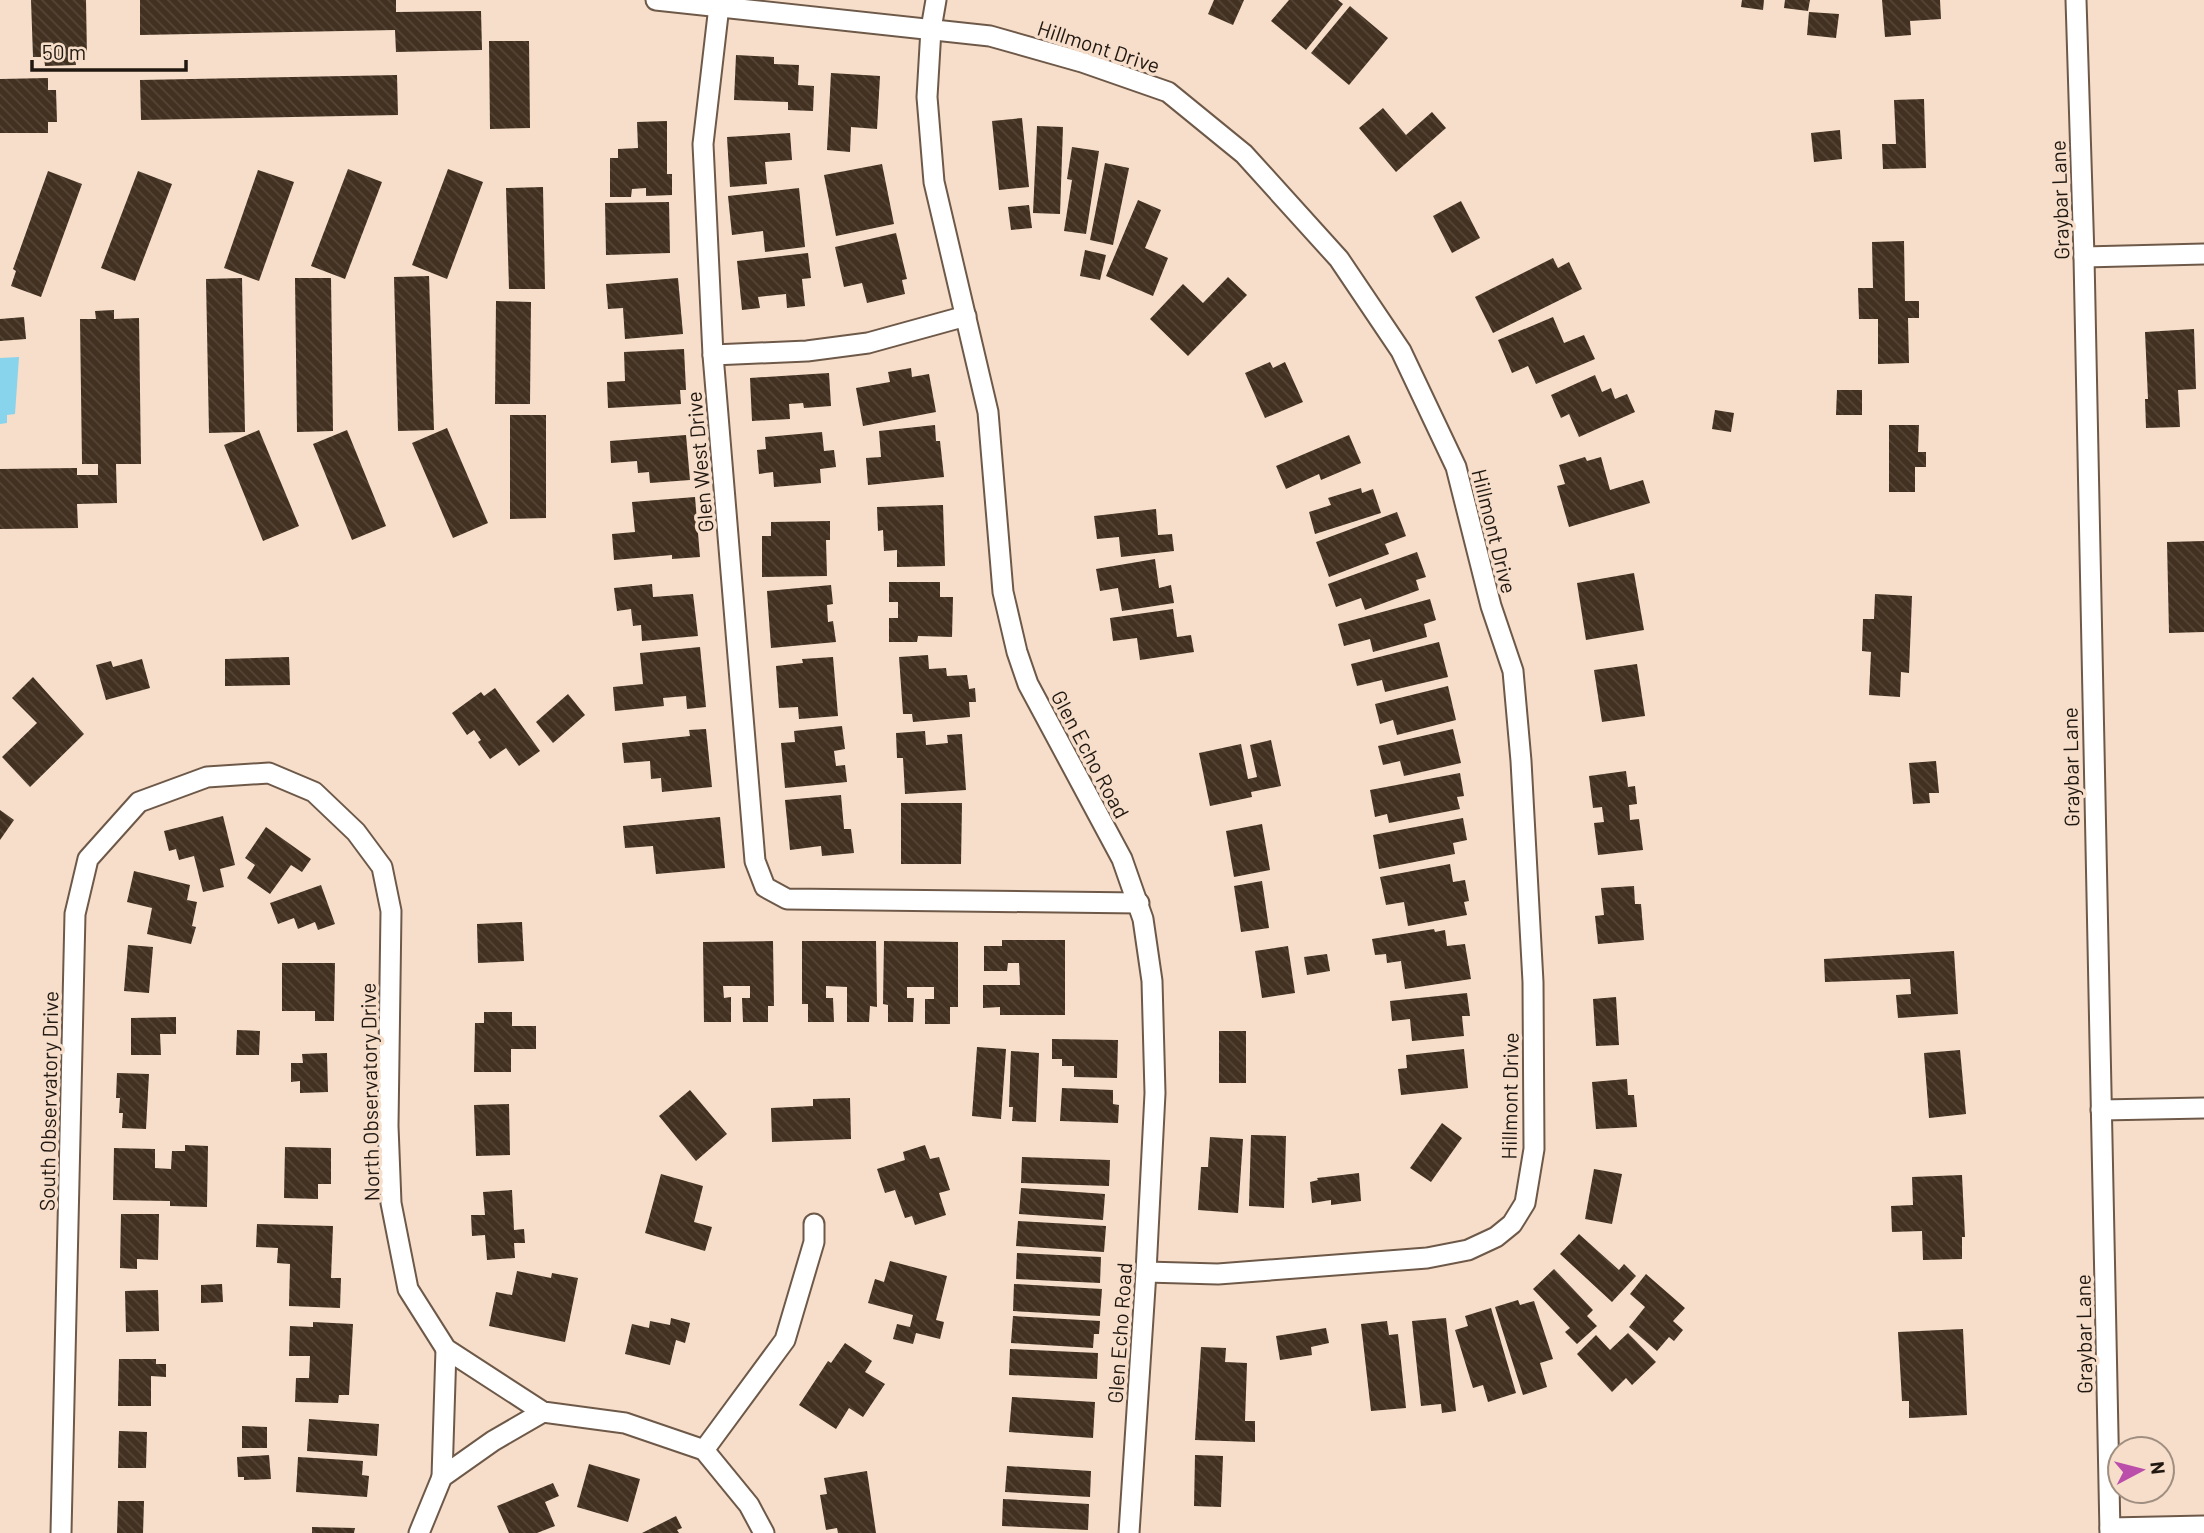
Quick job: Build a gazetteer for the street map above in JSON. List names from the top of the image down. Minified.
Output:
{"streets":{"street":["Hillmont Drive","Graybar Lane","Glen West Drive","Glen Echo Road","North Observatory Drive","South Observatory Drive"]},"crossings":[["Hillmont Drive","Glen West Drive"],["Hillmont Drive","Glen Echo Road"],["Glen West Drive","Glen Echo Road"],["North Observatory Drive","South Observatory Drive"]],"scale_bar":"50 m","north":"right"}
